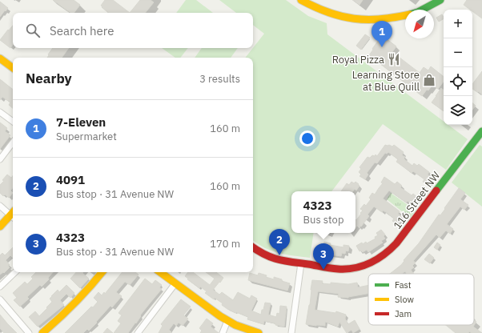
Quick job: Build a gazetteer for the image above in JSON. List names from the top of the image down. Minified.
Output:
{"streets":{"street":["116 Street NW"]},"places":{"restaurant":["Royal Pizza"],"shop":["Learning Store at Blue Quill"]},"legend":["Fast","Slow","Jam"],"north":"bottom left","page":{"map_buttons":["+","−"],"search":"Search here","pins":["1","2","3"],"heading":["Nearby","3 results"],"list":[{"mark":"1","name":"7-Eleven","note":"Supermarket","value":"160 m"},{"mark":"2","name":"4091","note":"Bus stop · 31 Avenue NW","value":"160 m"},{"mark":"3","name":"4323","note":"Bus stop · 31 Avenue NW","value":"170 m"}],"popup":["4323","Bus stop"]}}
